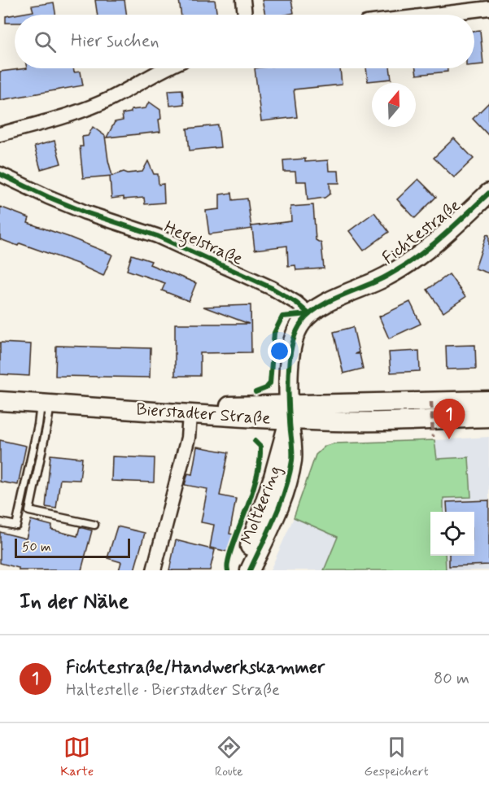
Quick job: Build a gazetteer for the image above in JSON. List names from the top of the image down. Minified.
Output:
{"streets":{"main road":["Fichtestraße","Bierstadter Straße","Moltkering"],"street":["Hegelstraße"]},"crossings":[["Fichtestraße","Hegelstraße"],["Fichtestraße","Bierstadter Straße"],["Fichtestraße","Moltkering"],["Bierstadter Straße","Moltkering"]],"scale_bar":"50 m","north":"top","page":{"search":"Hier suchen","pins":"1","scale":"50 m","heading":"In der Nähe","list":[{"mark":"1","name":"Fichtestraße/Handwerkskammer","note":"Haltestelle · Bierstadter Straße","value":"80 m"}],"nav":["Karte","Route","Gespeichert"]}}
